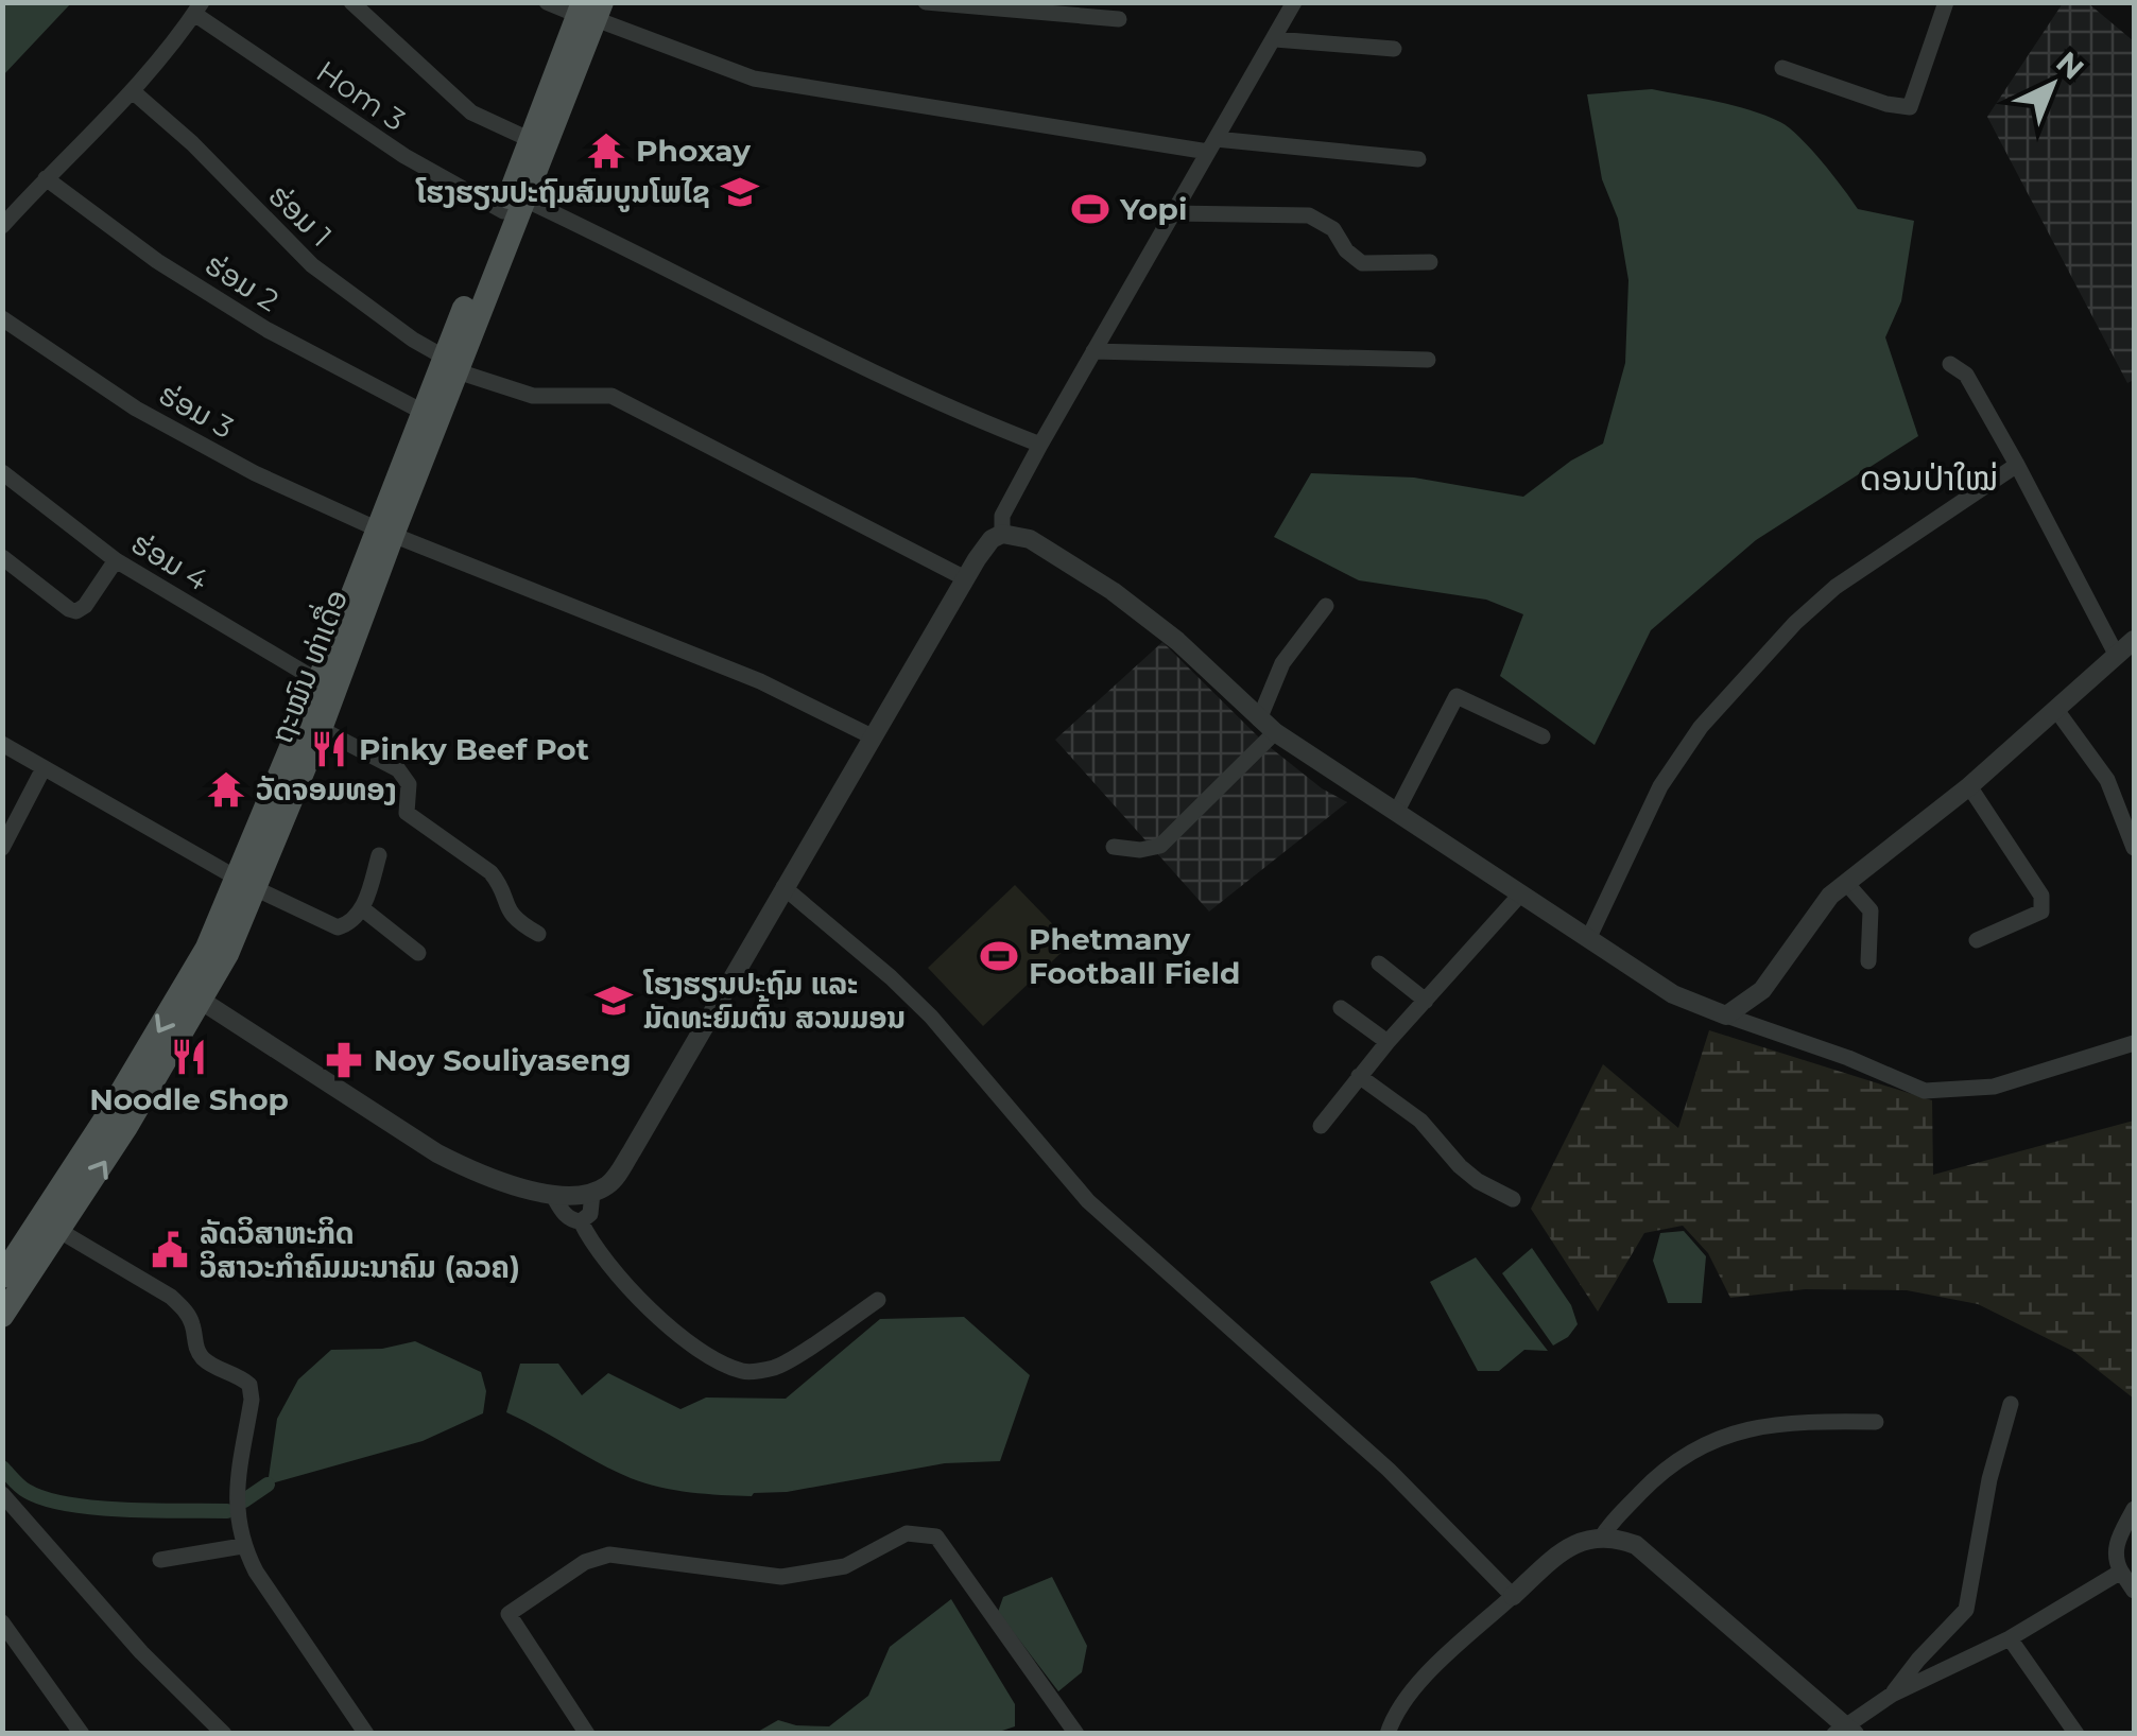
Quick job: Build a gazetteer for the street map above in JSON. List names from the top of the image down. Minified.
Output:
{"streets":{"main road":["ຖະໝົນ ທ່າເດື່ອ"],"street":["Hom 3","ຮ່ອມ 1","ຮ່ອມ 2","ຮ່ອມ 3","ຮ່ອມ 4"]},"crossings":[["Hom 3","ຖະໝົນ ທ່າເດື່ອ"],["ຮ່ອມ 1","ຖະໝົນ ທ່າເດື່ອ"],["ຮ່ອມ 2","ຖະໝົນ ທ່າເດື່ອ"],["ຮ່ອມ 3","ຖະໝົນ ທ່າເດື່ອ"],["ຮ່ອມ 4","ຖະໝົນ ທ່າເດື່ອ"]],"districts":["ດອນປ່າໃໝ່"],"places":{"temple":["Phoxay","ວັດຈອມທອງ"],"school or university":["ໂຮງຮຽນປະຖົມສົມບູນໂພໄຊ","ໂຮງຮຽນປະຖົມ ແລະ ມັດທະຍົມຕົ້ນ ສວນມອນ"],"sports":["Yopi","Phetmany Football Field"],"restaurant":["Pinky Beef Pot","Noodle Shop"],"pharmacy":["Noy Souliyaseng"],"public building":["ລັດວິສາຫະກິດ ວິສາວະກຳຄົມມະນາຄົມ (ລວຄ)"]},"north":"top right"}
